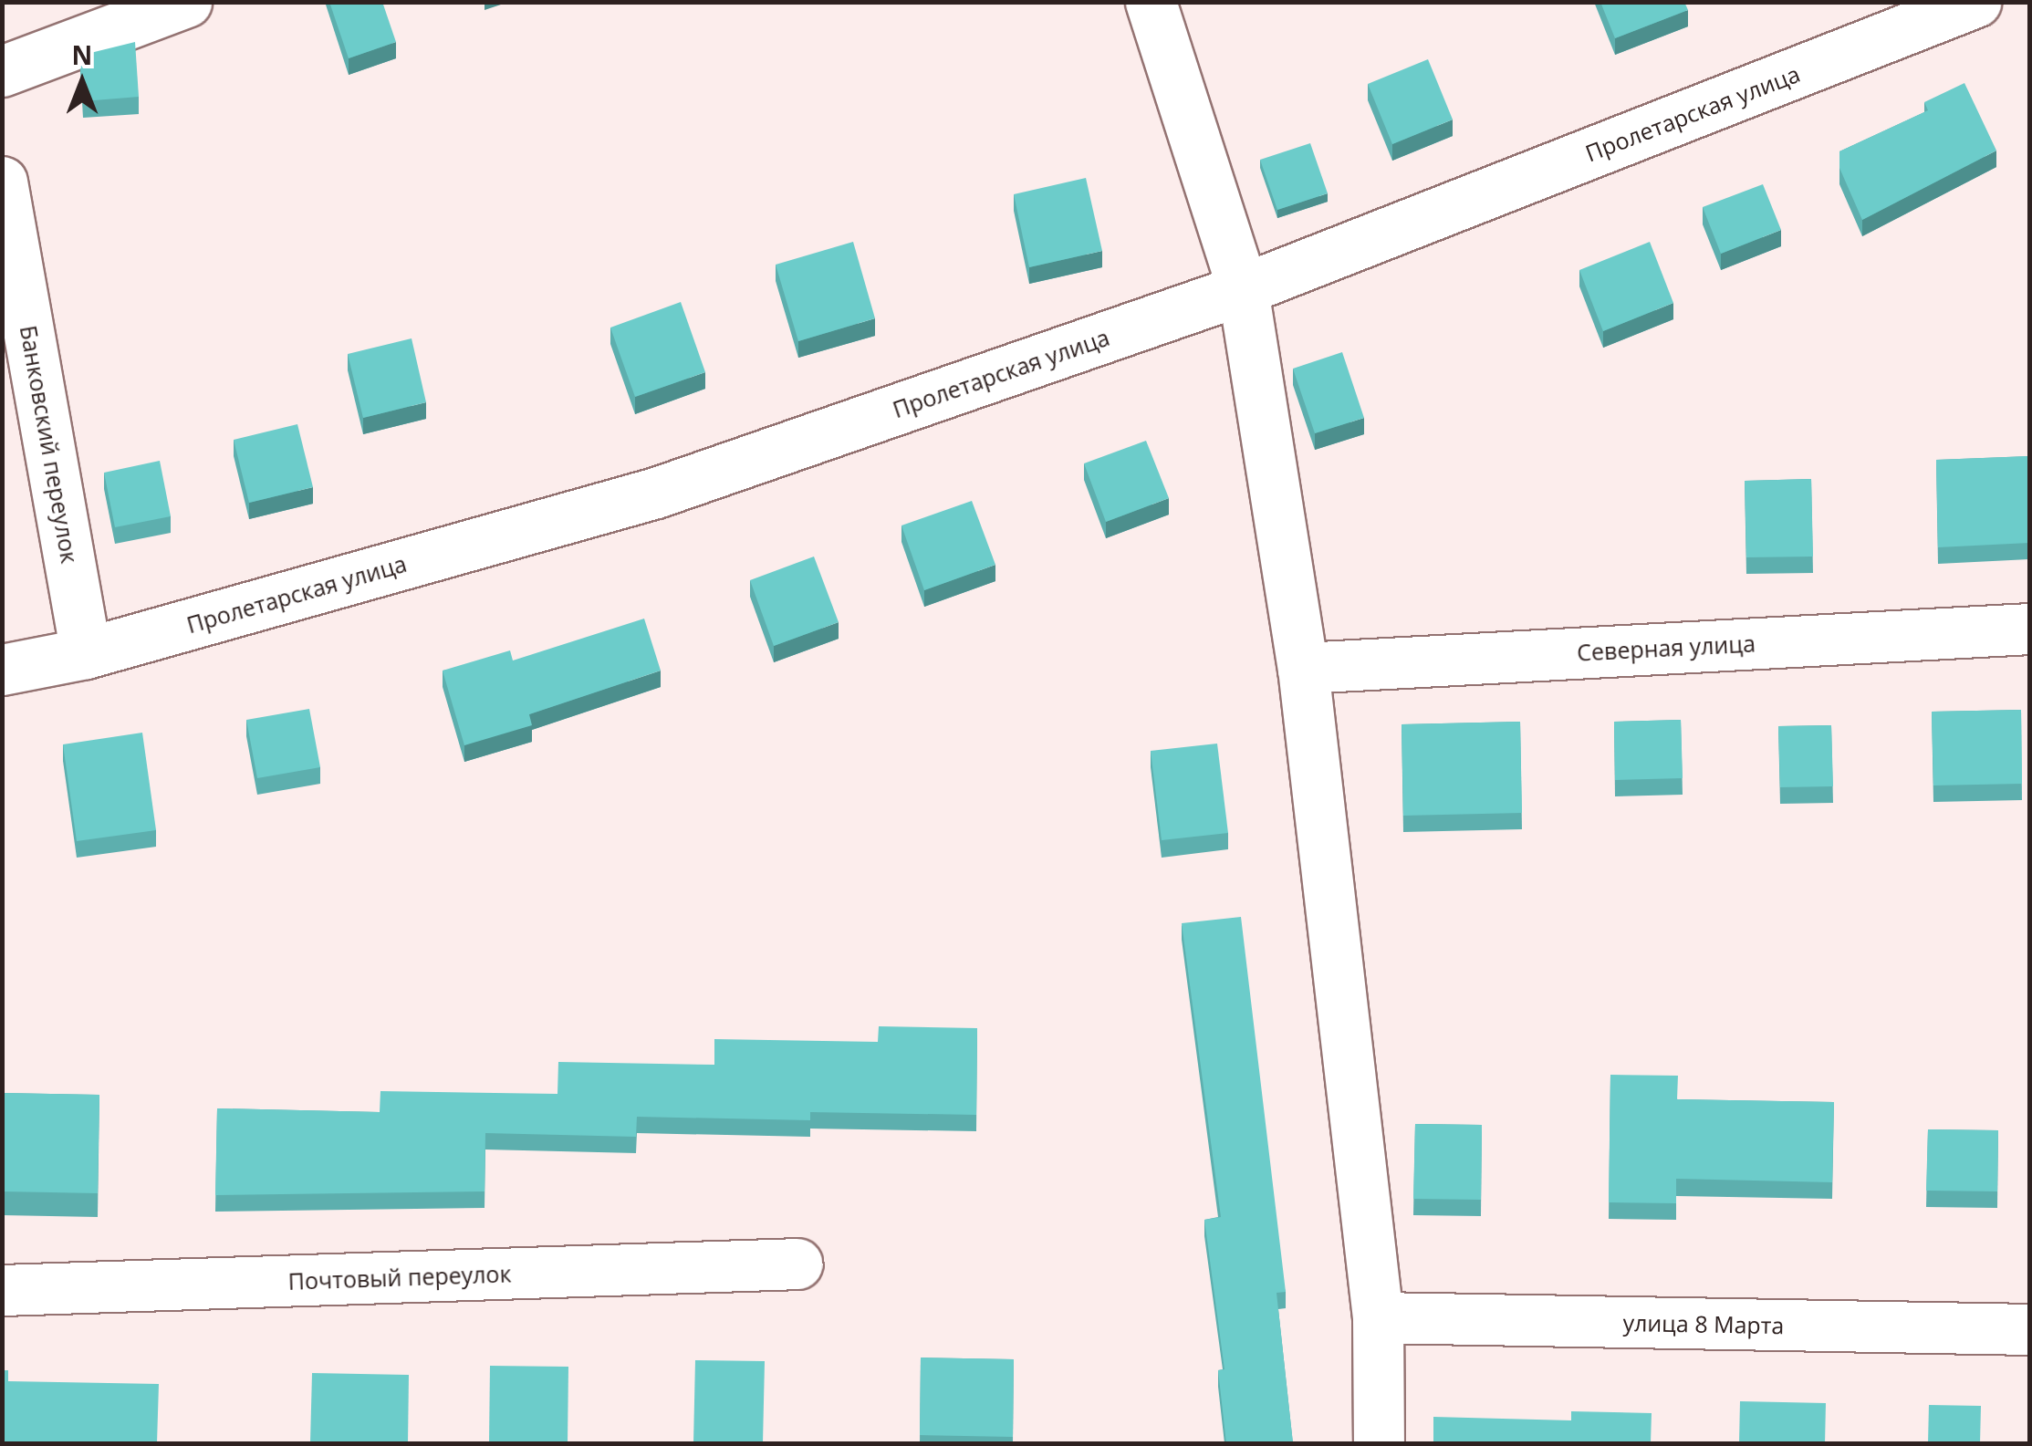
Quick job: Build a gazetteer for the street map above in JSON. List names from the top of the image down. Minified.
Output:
{"streets":{"street":["Пролетарская улица","Банковский переулок","Северная улица","Почтовый переулок","улица 8 Марта"]},"crossings":[["Пролетарская улица","Банковский переулок"]],"north":"top"}
